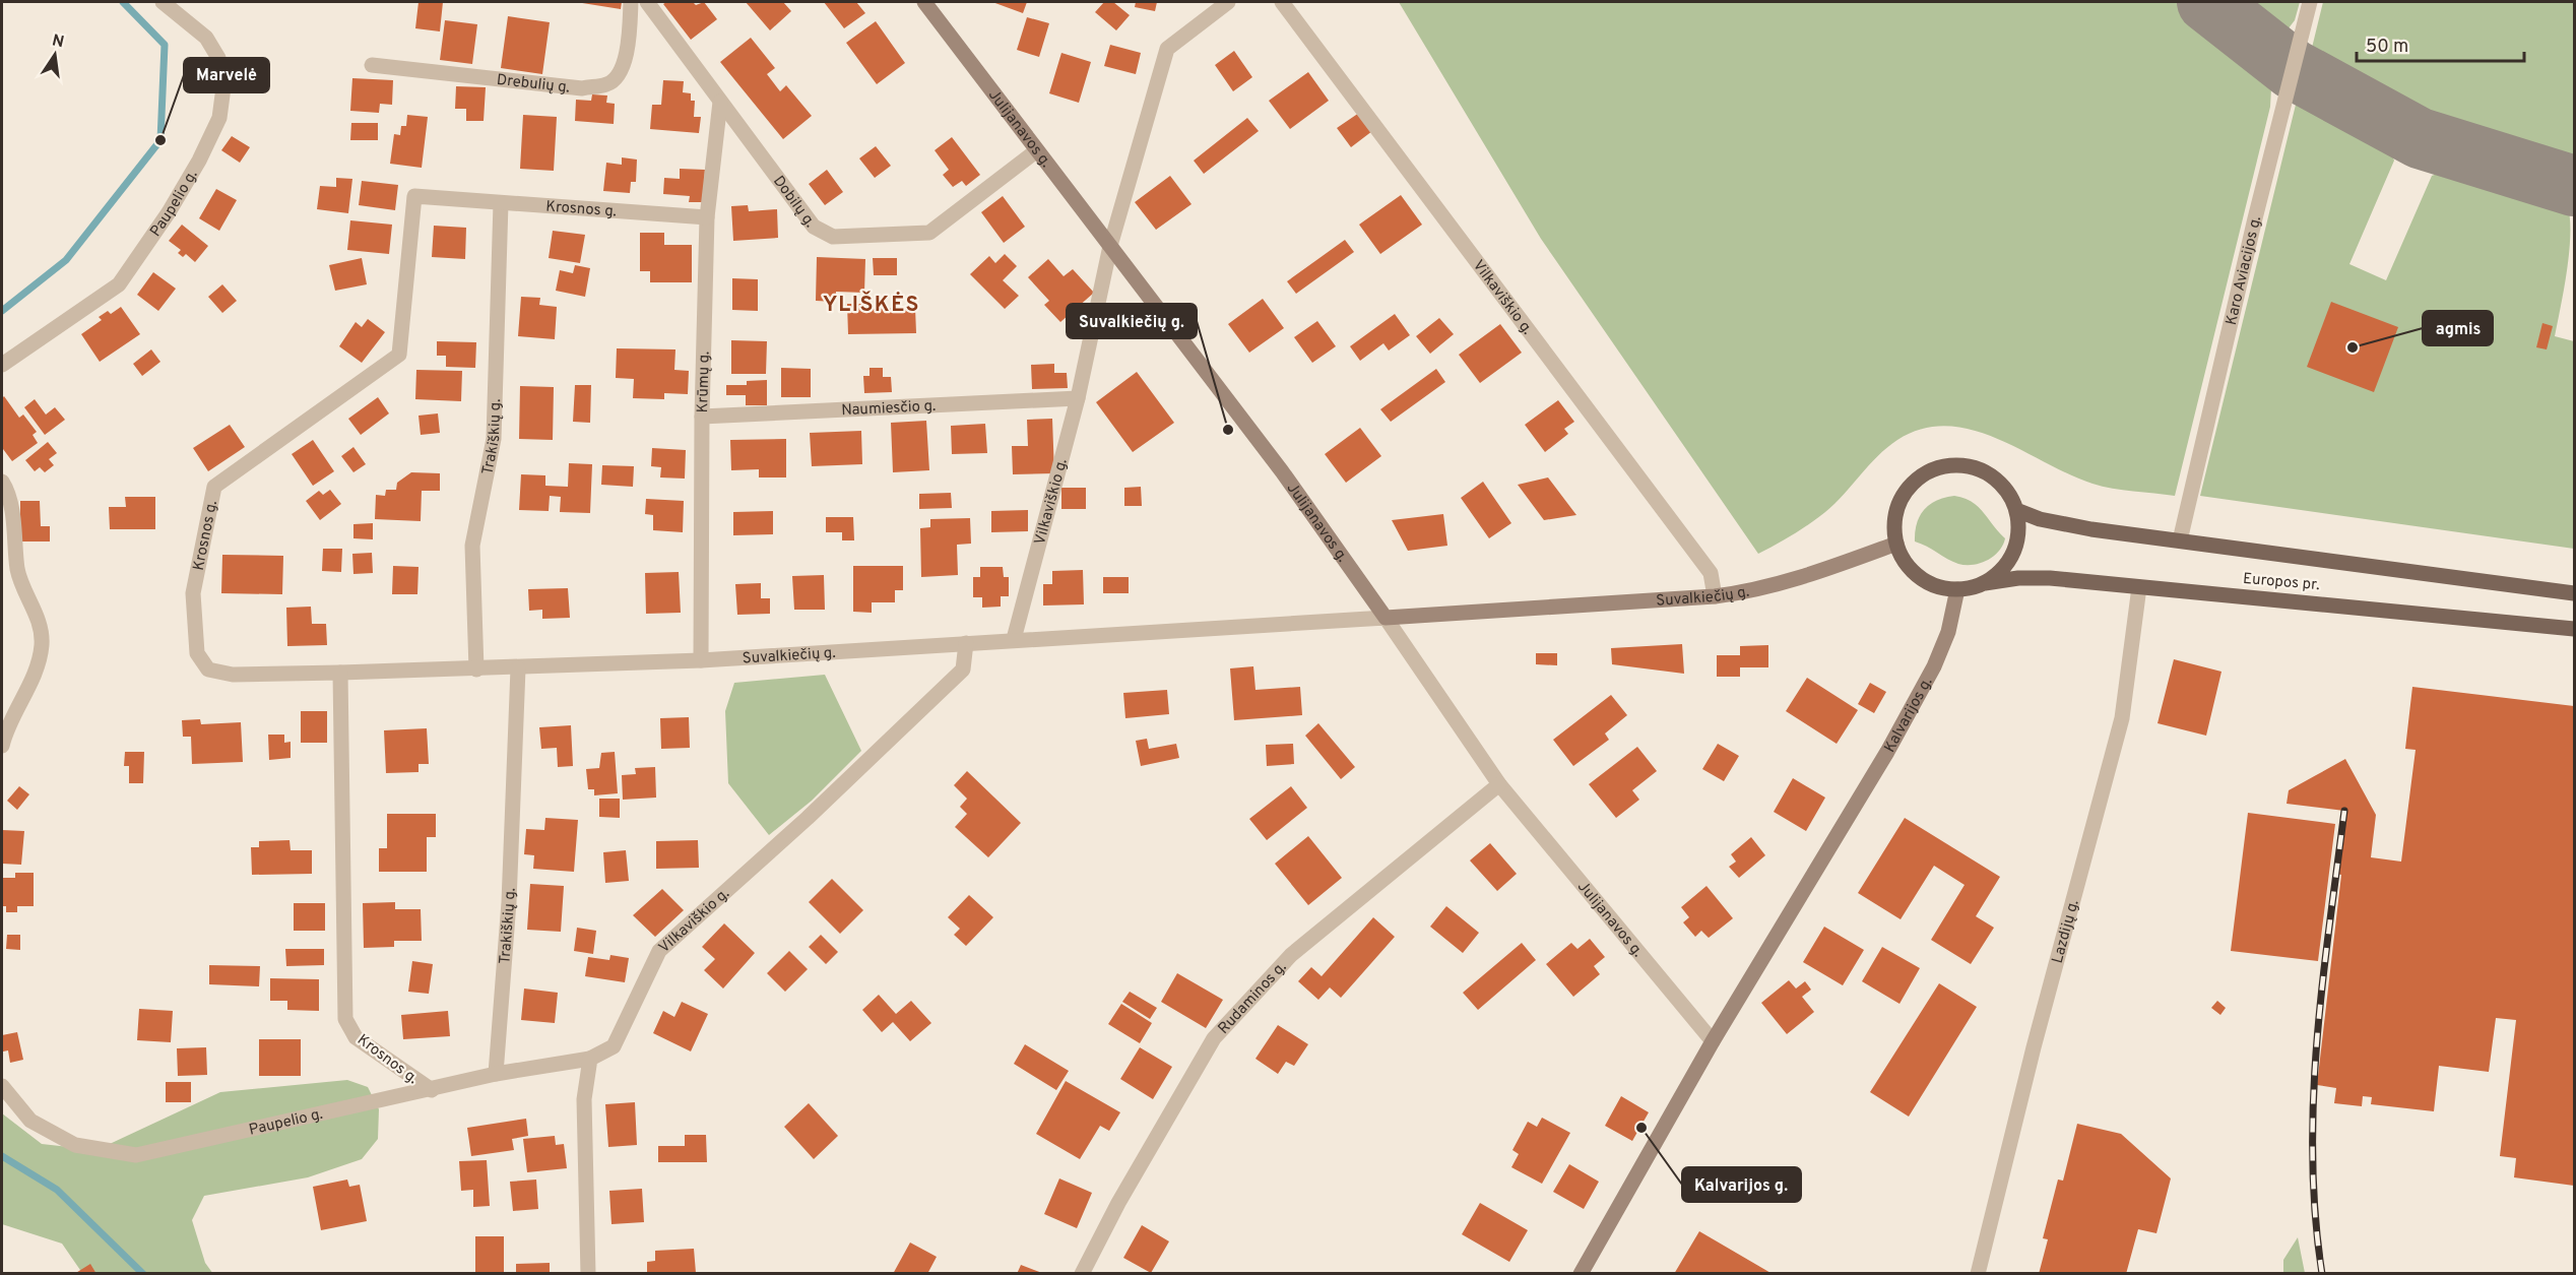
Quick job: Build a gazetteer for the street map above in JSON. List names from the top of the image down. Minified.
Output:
{"streets":{"main road":["Julijanavos g.","Europos pr.","Suvalkiečių g.","Kalvarijos g."],"street":["Drebulių g.","Dobilų g.","Paupelio g.","Krosnos g.","Karo Aviacijos g.","Vilkaviškio g.","Krūmų g.","Naumiesčio g.","Trakiškių g.","Lazdijų g.","Rudaminos g."]},"crossings":[["Julijanavos g.","Dobilų g."],["Julijanavos g.","Vilkaviškio g."],["Julijanavos g.","Suvalkiečių g."],["Julijanavos g.","Kalvarijos g."],["Julijanavos g.","Rudaminos g."],["Dobilų g.","Krūmų g."],["Paupelio g.","Krosnos g."],["Paupelio g.","Vilkaviškio g."],["Paupelio g.","Trakiškių g."],["Krosnos g.","Krūmų g."],["Krosnos g.","Trakiškių g."],["Krosnos g.","Suvalkiečių g."],["Karo Aviacijos g.","Europos pr."],["Vilkaviškio g.","Naumiesčio g."],["Vilkaviškio g.","Suvalkiečių g."],["Krūmų g.","Naumiesčio g."],["Krūmų g.","Suvalkiečių g."],["Trakiškių g.","Suvalkiečių g."],["Europos pr.","Suvalkiečių g."],["Europos pr.","Kalvarijos g."],["Europos pr.","Lazdijų g."],["Suvalkiečių g.","Kalvarijos g."]],"districts":["YLIŠKĖS"],"places":["Marvelė","agmis","Suvalkiečių g.","Kalvarijos g."],"scale_bar":"50 m","north":"top"}
